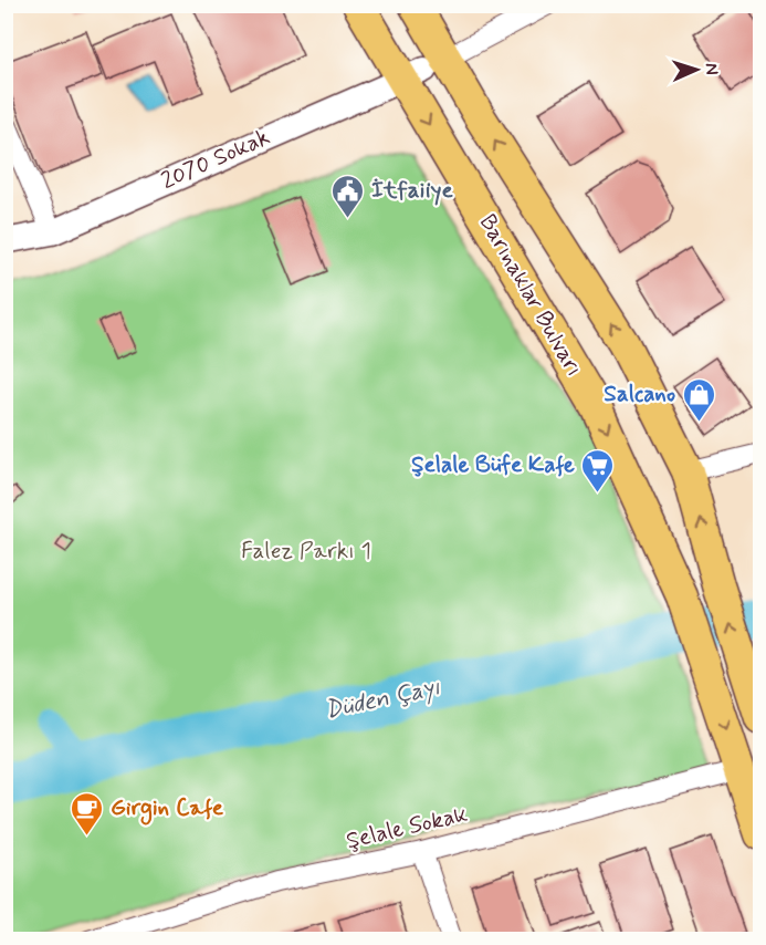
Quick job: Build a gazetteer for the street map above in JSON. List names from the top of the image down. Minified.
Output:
{"streets":{"main road":["Barınaklar Bulvarı"],"street":["2070 Sokak","Şelale Sokak"]},"crossings":[["2070 Sokak","Barınaklar Bulvarı"],["Barınaklar Bulvarı","Şelale Sokak"]],"water":["Düden Çayı"],"parks":["Falez Parkı 1"],"places":{"public building":["İtfaiiye"],"shop":["Salcano"],"supermarket":["Şelale Büfe Kafe"],"cafe":["Girgin Cafe"]},"north":"right"}
